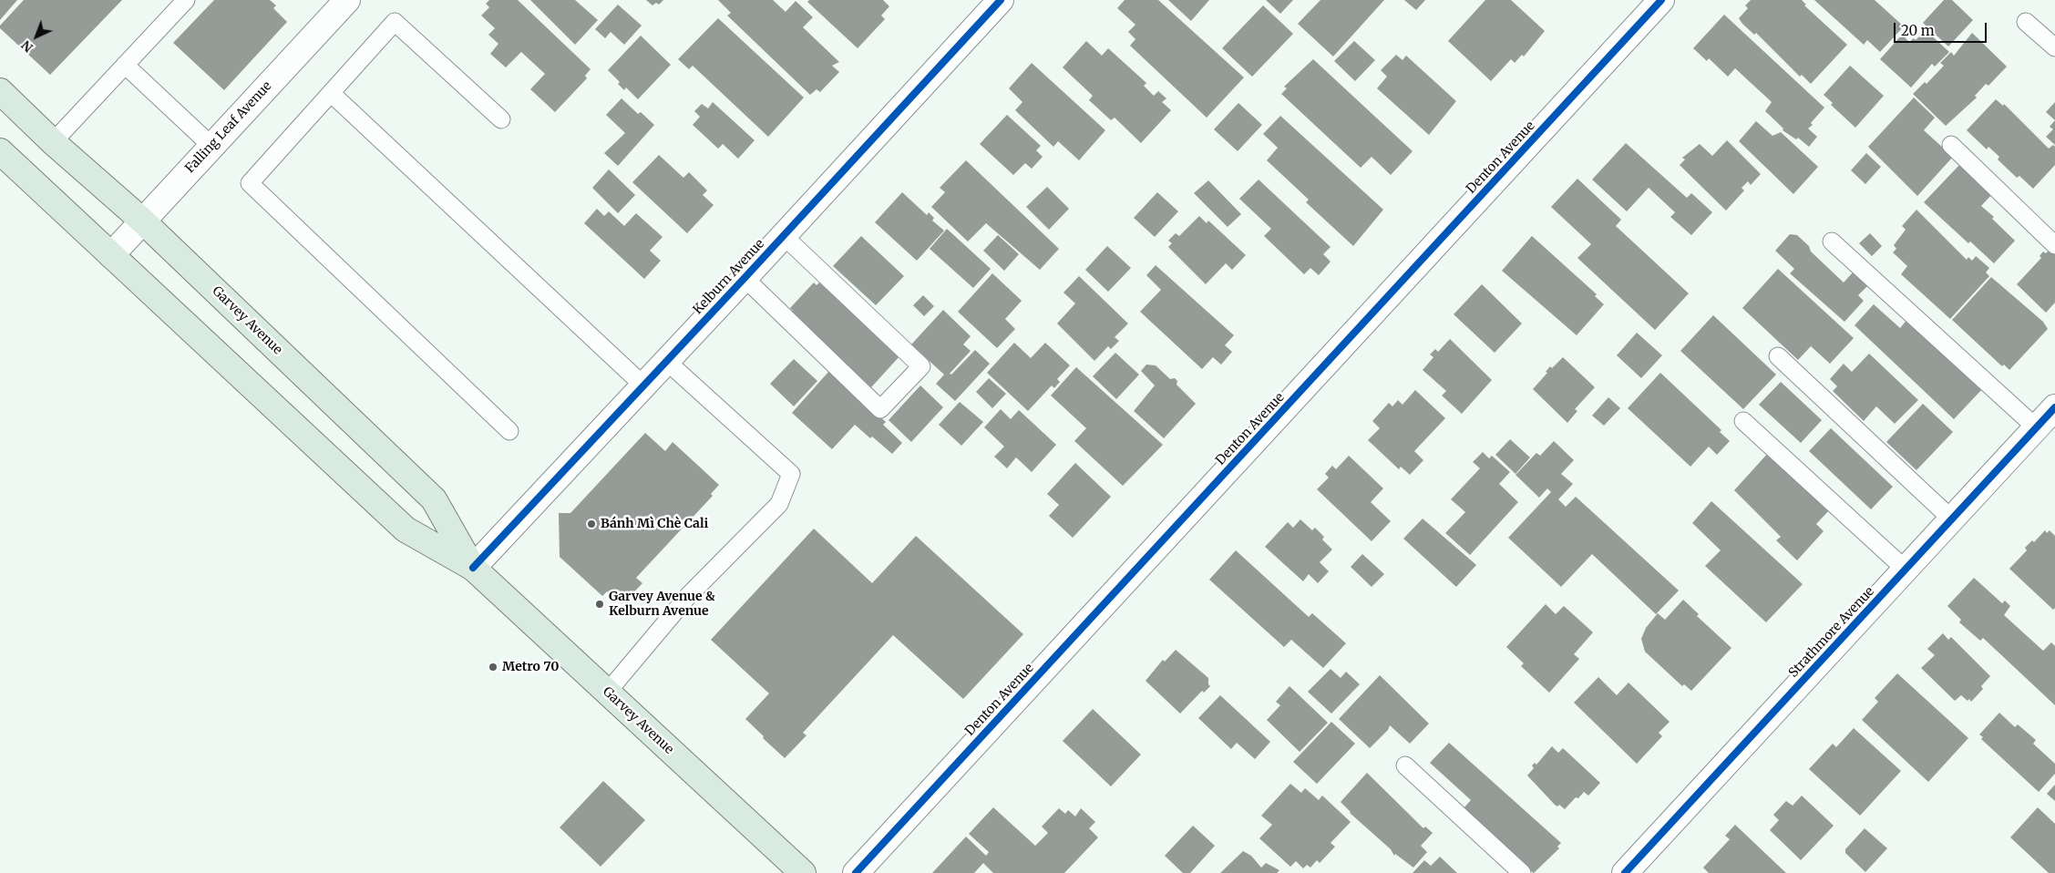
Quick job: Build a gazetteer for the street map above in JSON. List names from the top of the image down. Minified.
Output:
{"streets":{"main road":["Garvey Avenue"],"street":["Falling Leaf Avenue","Denton Avenue","Kelburn Avenue","Strathmore Avenue"]},"crossings":[["Falling Leaf Avenue","Garvey Avenue"],["Kelburn Avenue","Garvey Avenue"]],"places":["Bánh Mì Chè Cali","Garvey Avenue & Kelburn Avenue","Metro 70"],"scale_bar":"20 m","north":"bottom left"}
